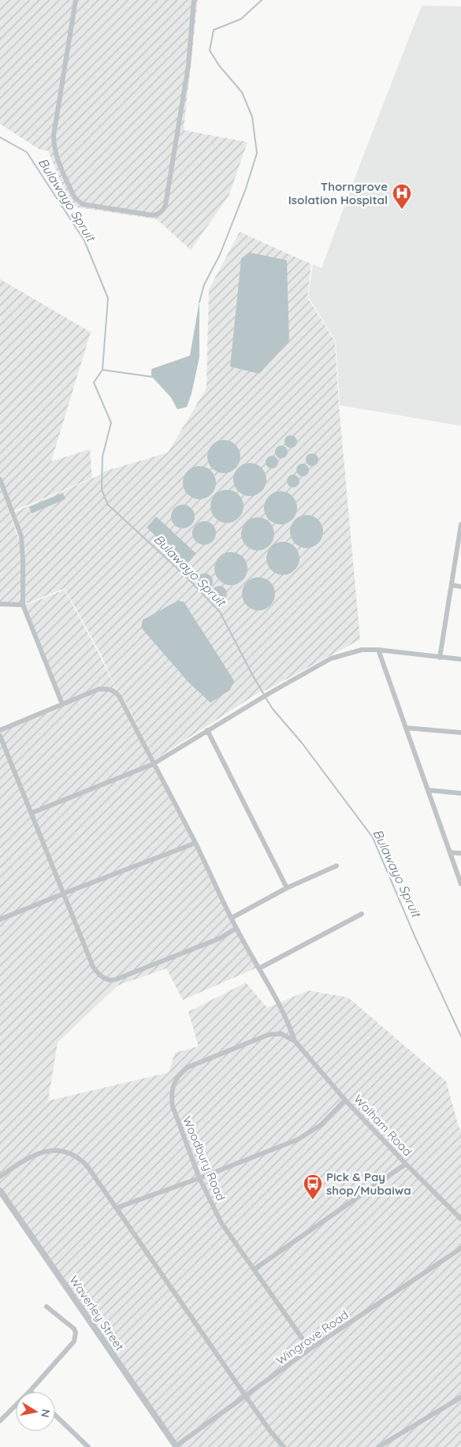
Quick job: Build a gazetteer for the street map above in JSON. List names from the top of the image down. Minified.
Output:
{"streets":{"street":["Walham Road","Woodbury Road","Waverley Street","Wingrove Road"]},"crossings":[["Walham Road","Woodbury Road"],["Woodbury Road","Wingrove Road"],["Waverley Street","Wingrove Road"]],"water":["Bulawayo Spruit"],"places":{"hospital":["Thorngrove Isolation Hospital"],"bus stop":["Pick & Pay shop/Mubaiwa"]},"north":"right"}
